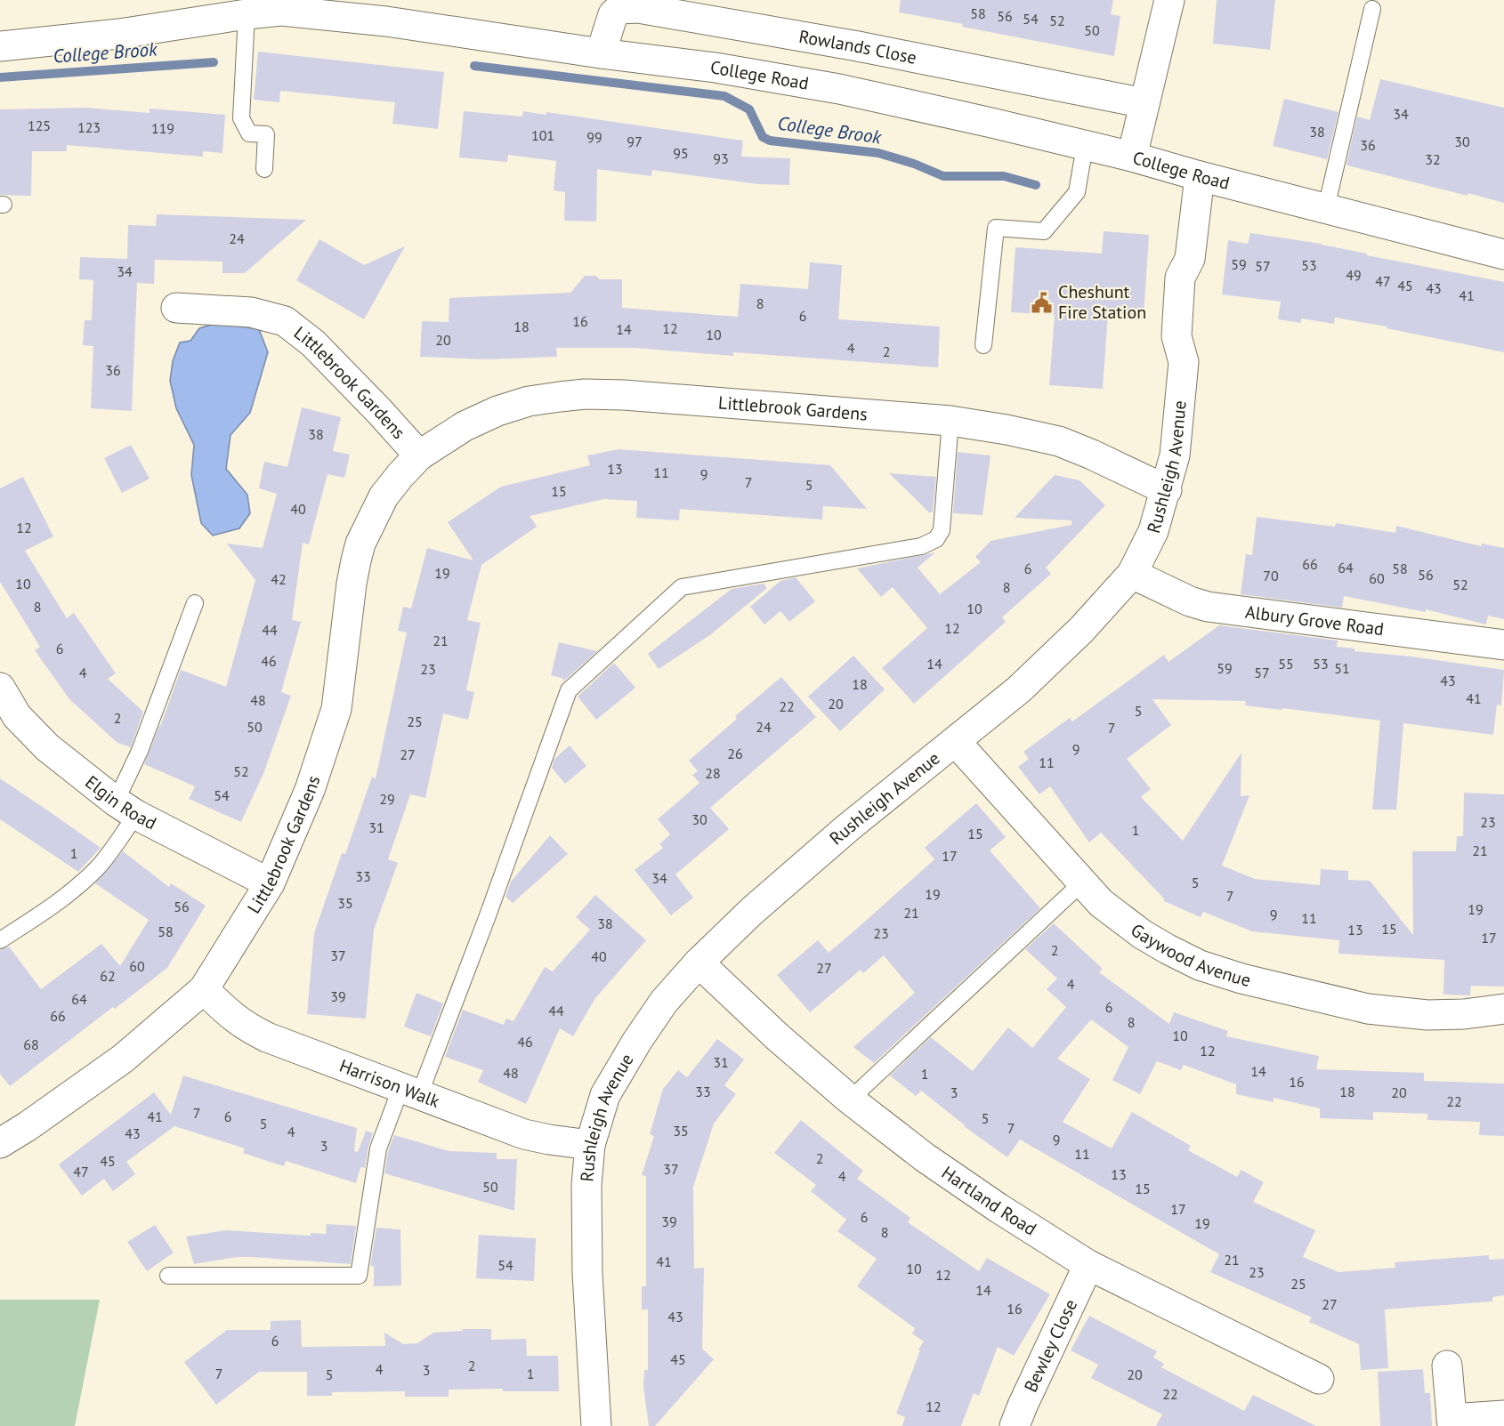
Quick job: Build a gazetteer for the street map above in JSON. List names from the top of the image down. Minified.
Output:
{"streets":{"street":["Rowlands Close","College Road","Littlebrook Gardens","Rushleigh Avenue","Albury Grove Road","Elgin Road","Gaywood Avenue","Harrison Walk","Hartland Road","Bewley Close"]},"crossings":[["Rowlands Close","College Road"],["College Road","Rushleigh Avenue"],["Littlebrook Gardens","Rushleigh Avenue"],["Littlebrook Gardens","Elgin Road"],["Littlebrook Gardens","Harrison Walk"],["Rushleigh Avenue","Albury Grove Road"],["Rushleigh Avenue","Gaywood Avenue"],["Rushleigh Avenue","Harrison Walk"],["Rushleigh Avenue","Hartland Road"],["Hartland Road","Bewley Close"]],"water":["College Brook"],"places":{"public building":["Cheshunt Fire Station"]},"house_numbers":["58","56","54","52","50","34","125","123","119","38","101","99","97","30","36","95","93","32","24","59","53","57","34","49","47","45","43","41","8","6","16","18","12","14","10","20","4","2","36","38","13","11","9","7","5","15","40","12","66","64","6","58","19","56","70","60","42","10","52","8","8","10","12","44","21","6","46","14","55","53","59","51","23","4","57","43","18","41","48","20","22","5","2","25","50","24","7","9","26","27","11","52","28","54","29","30","23","31","1","15","21","1","17","33","34","5","19","7","35","56","19","21","9","11","38","15","13","58","23","17","2","37","40","60","27","62","4","39","64","6","44","66","8","10","46","68","12","31","14","48","1","16","33","18","3","20","22","7","41","6","5","5","7","35","4","43","9","3","11","2","45","37","47","13","4","50","15","17","6","39","19","8","21","41","54","10","23","12","25","14","27","16","43","6","45","2","4","3","7","1","5","20","22","12"]}
